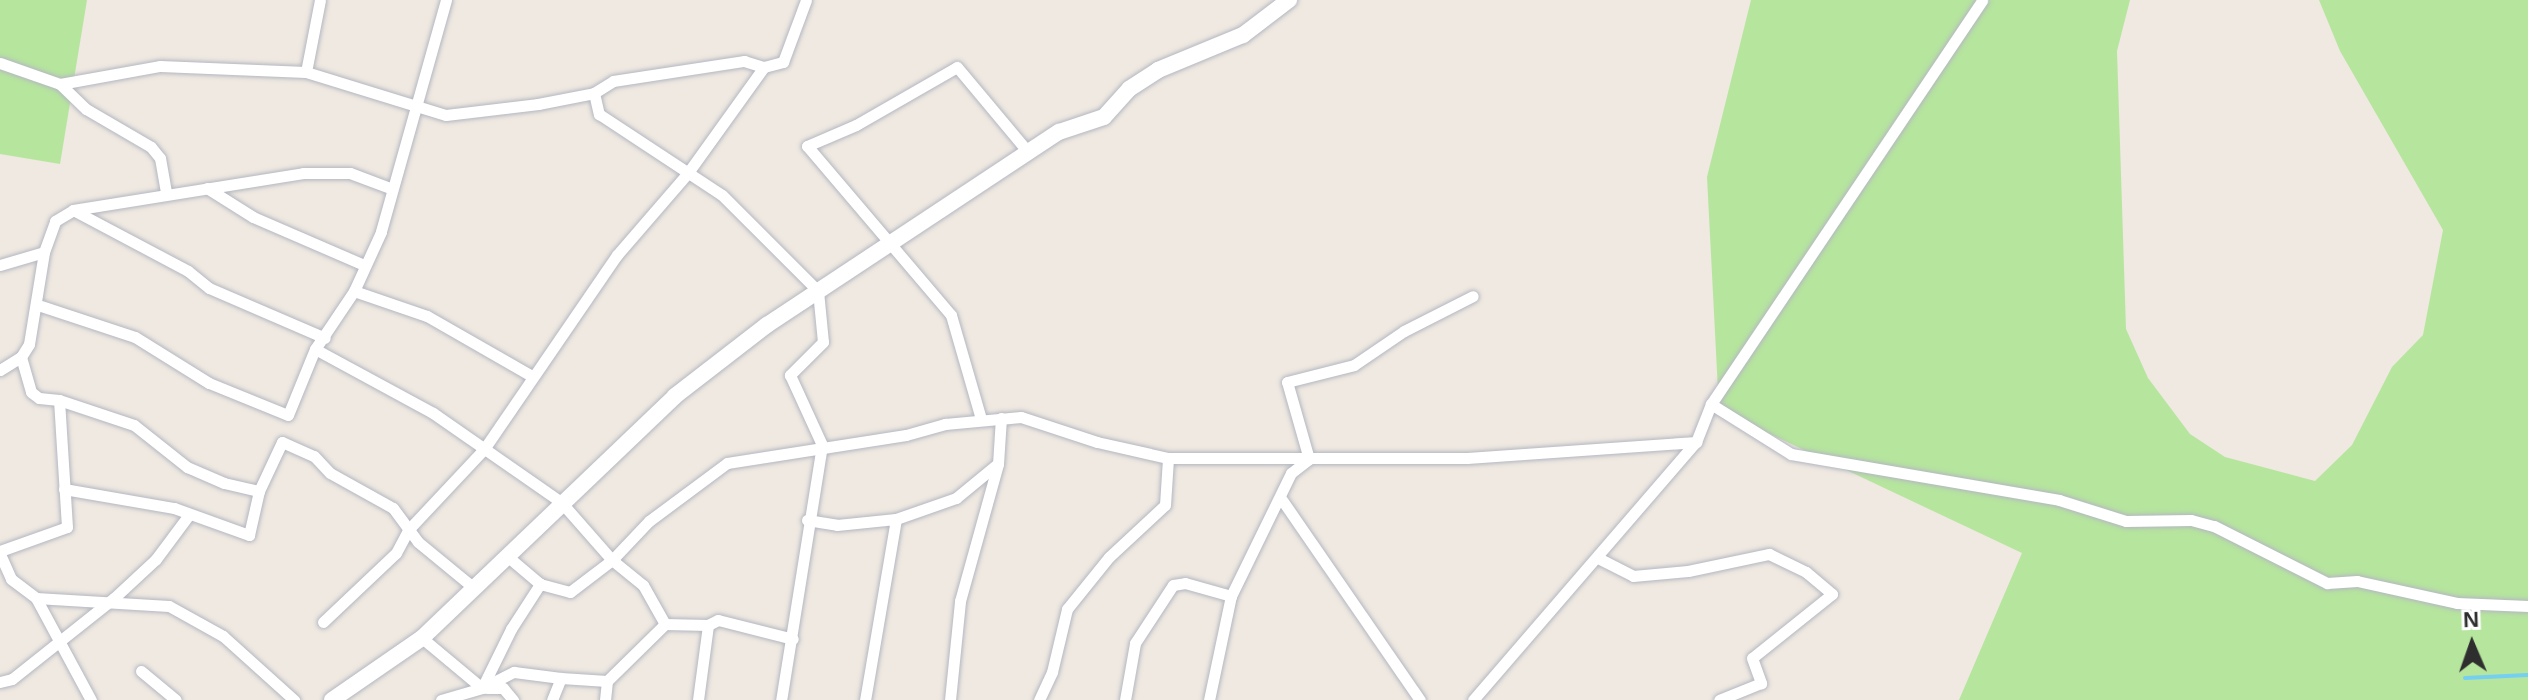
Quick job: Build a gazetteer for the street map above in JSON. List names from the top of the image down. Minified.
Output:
{"north":"top"}
